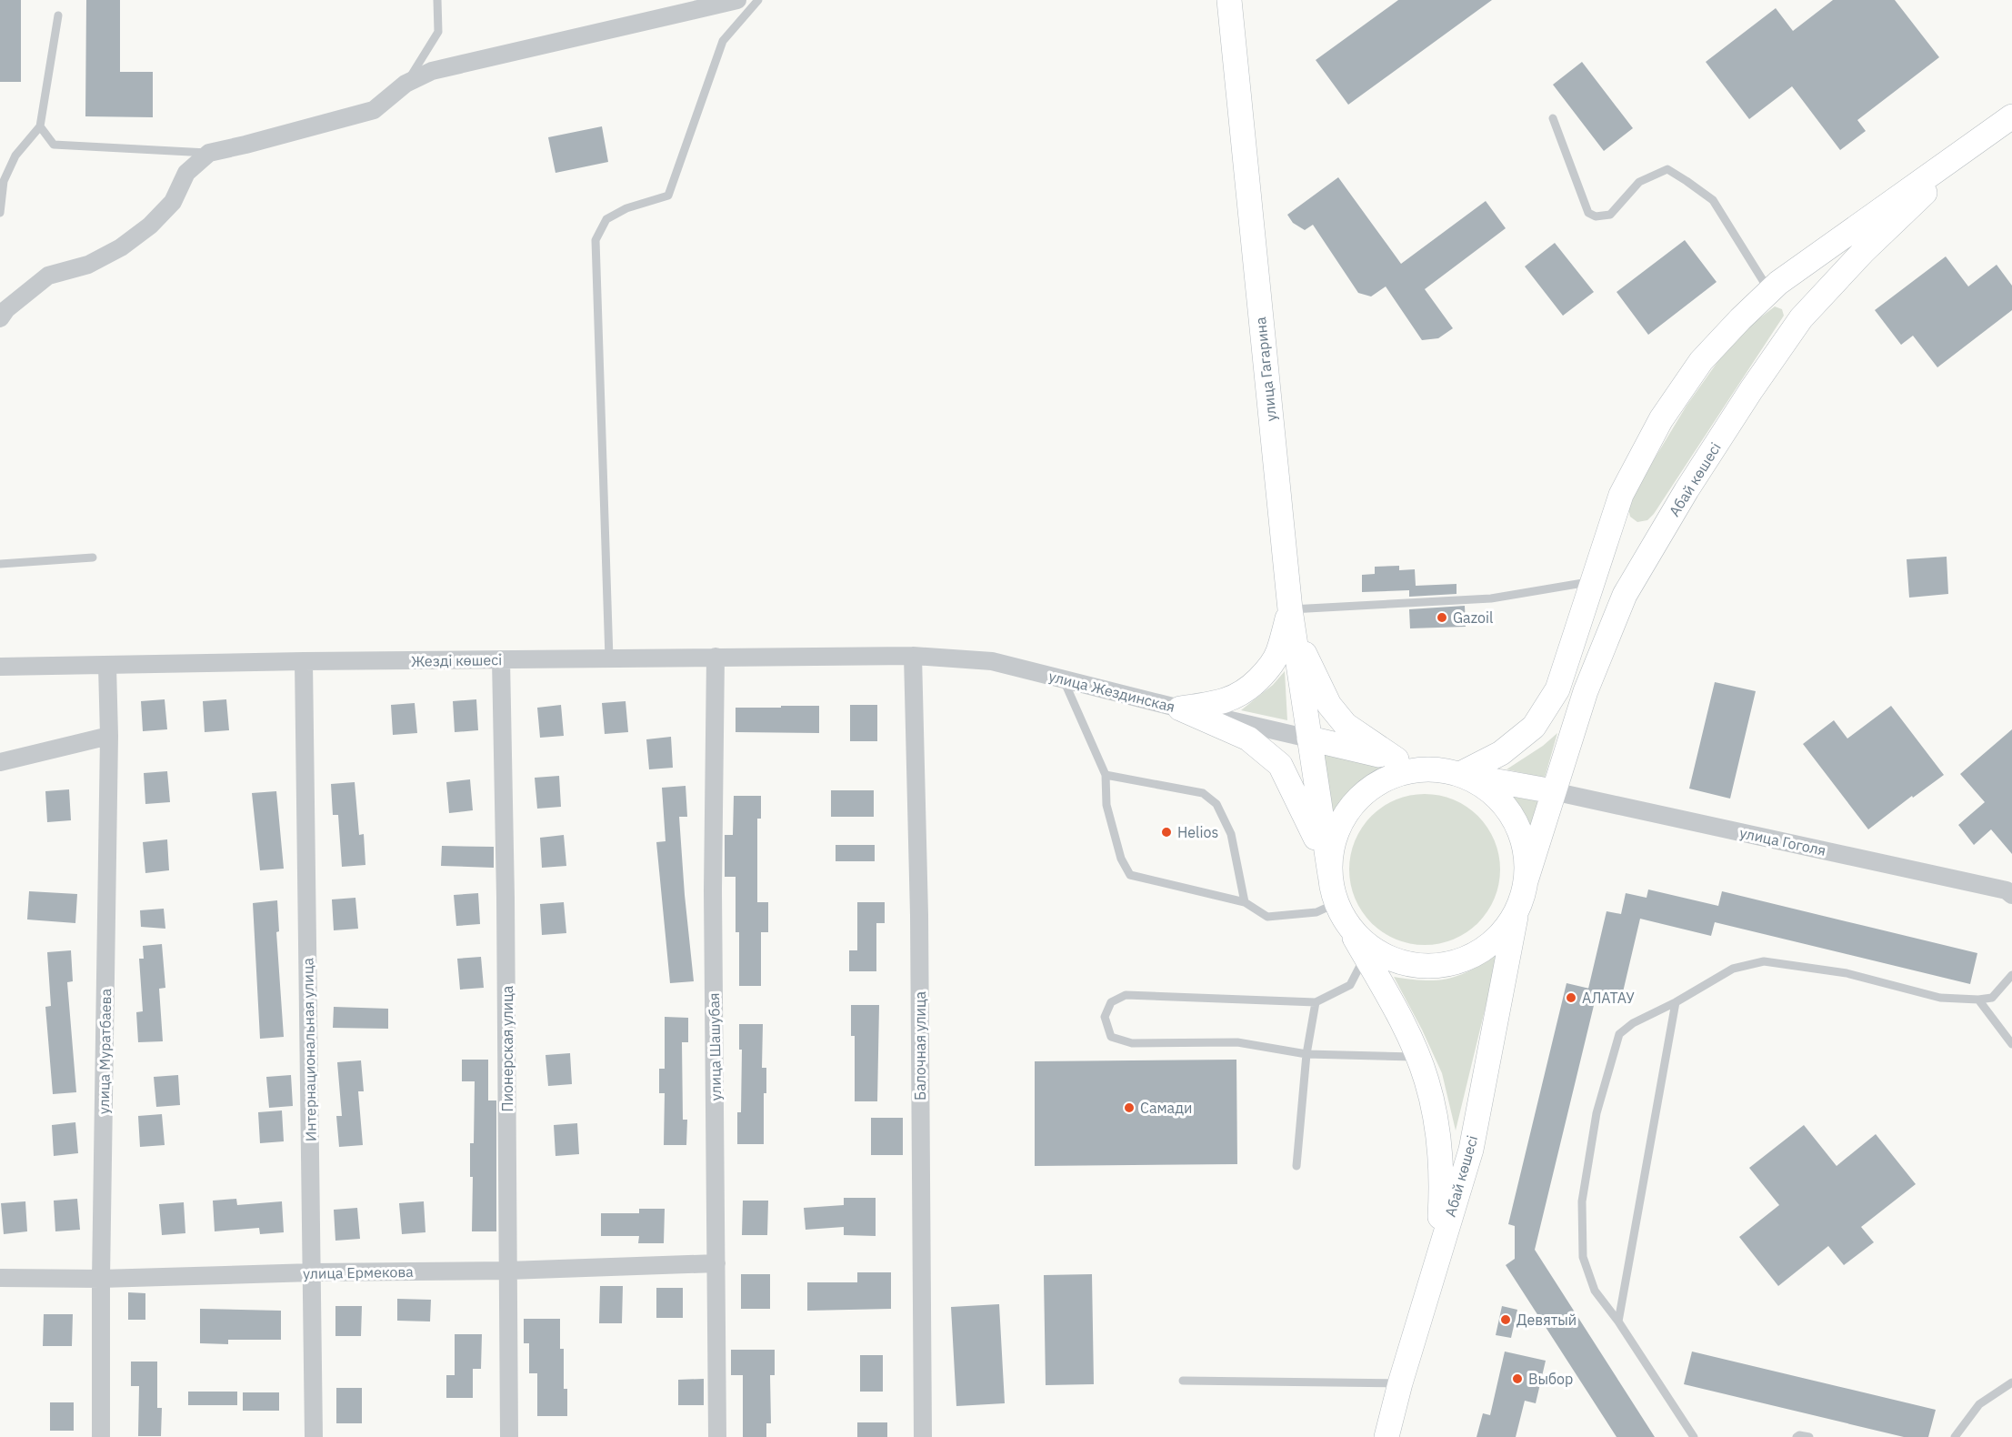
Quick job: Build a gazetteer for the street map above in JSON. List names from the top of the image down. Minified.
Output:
{"streets":{"main road":["улица Гагарина","Абай көшесі"],"street":["Жезді көшесі","улица Жездинская","улица Гоголя","Балочная улица","улица Шашубая","Пионерская улица","Интернациональная улица","улица Муратбаева","улица Ермекова"]},"crossings":[["улица Гагарина","улица Жездинская"],["Абай көшесі","улица Гоголя"],["Жезді көшесі","улица Жездинская"],["Жезді көшесі","Балочная улица"],["Жезді көшесі","улица Шашубая"],["Жезді көшесі","Пионерская улица"],["Жезді көшесі","Интернациональная улица"],["Жезді көшесі","улица Муратбаева"],["улица Жездинская","Балочная улица"],["улица Шашубая","улица Ермекова"],["Пионерская улица","улица Ермекова"],["Интернациональная улица","улица Ермекова"],["улица Муратбаева","улица Ермекова"]],"places":["Gazoil","Helios","АЛАТАУ","Самади","Девятый","Выбор"]}
